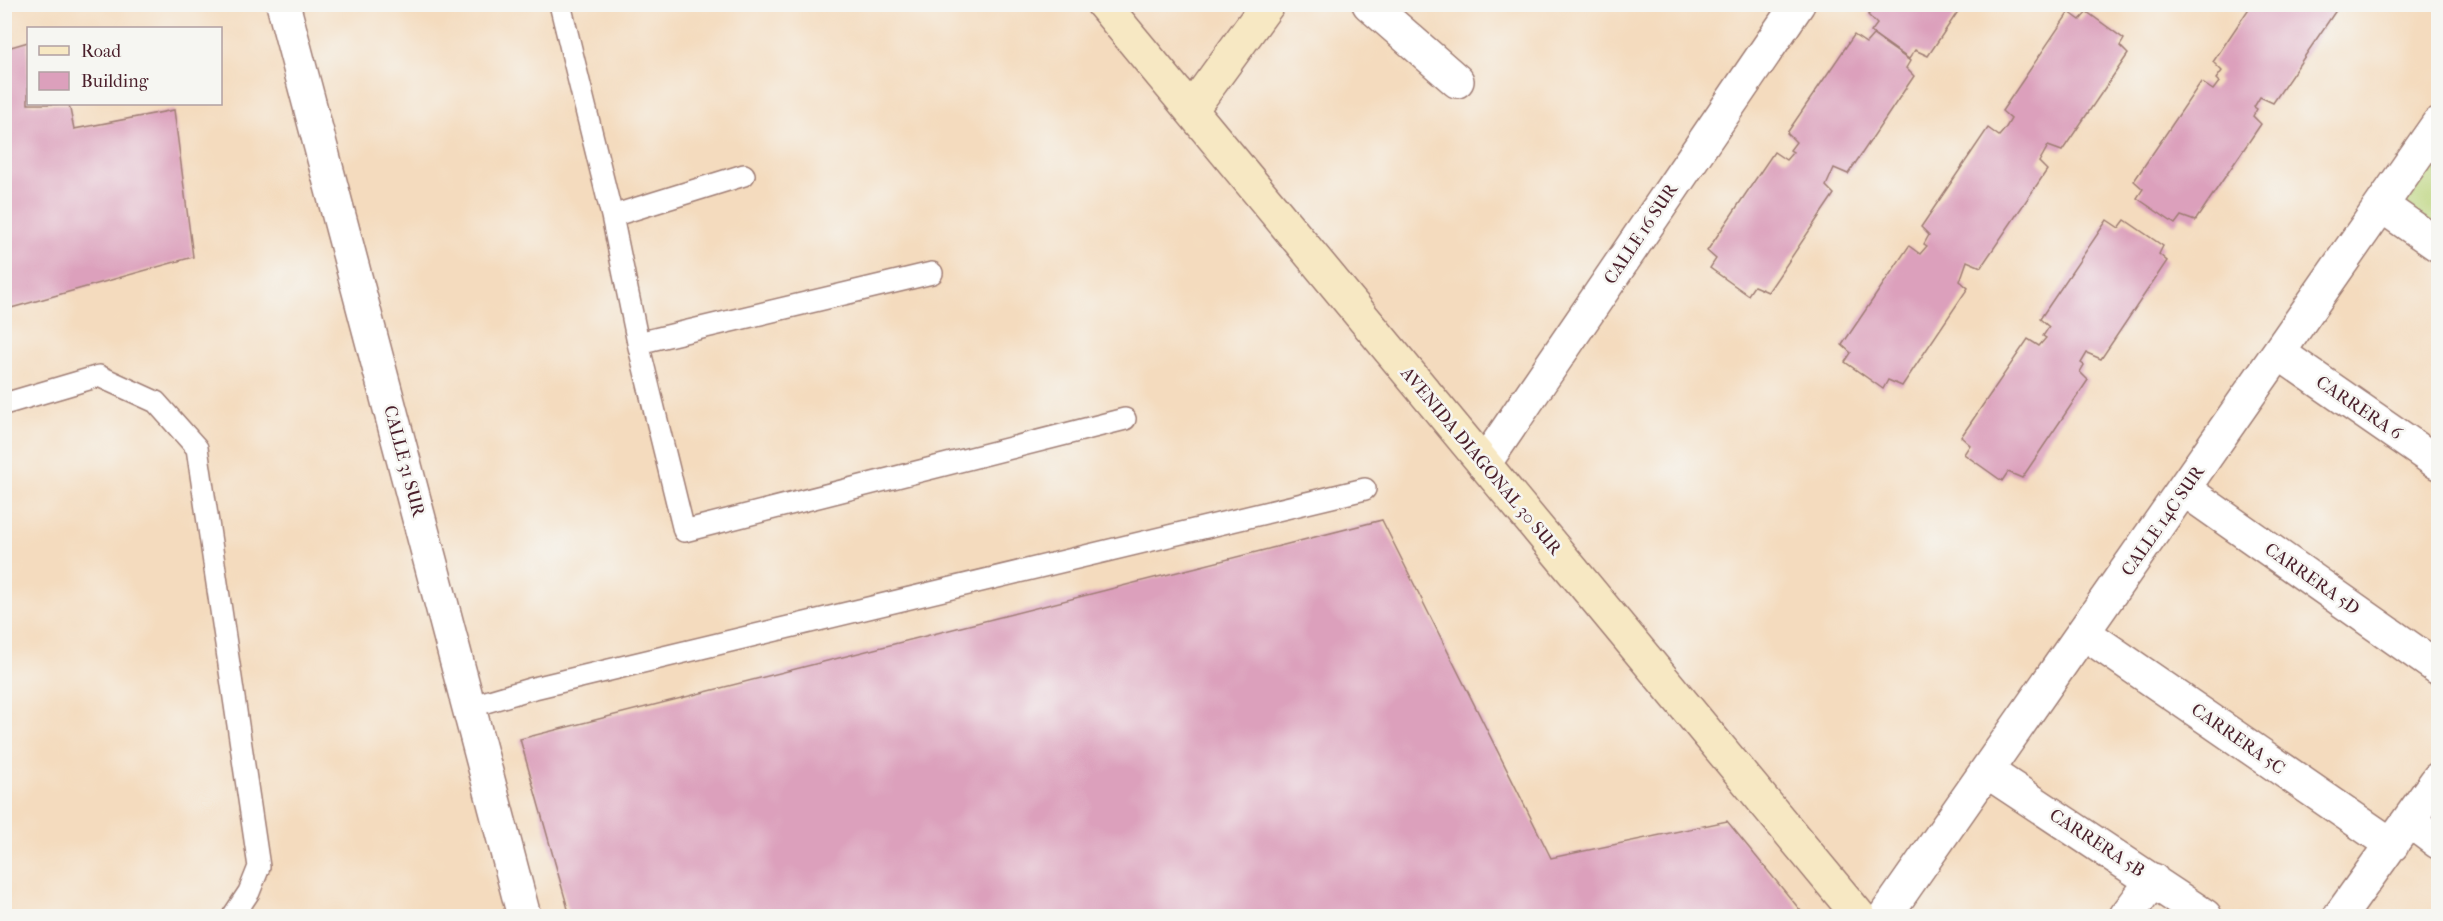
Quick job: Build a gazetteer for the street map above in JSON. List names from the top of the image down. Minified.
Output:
{"streets":{"street":["CALLE 16 SUR","CARRERA 6","CALLE 31 SUR","AVENIDA DIAGONAL 30 SUR","CALLE 14C SUR","CARRERA 5D","CARRERA 5C","CARRERA 5B"]},"crossings":[["CALLE 16 SUR","AVENIDA DIAGONAL 30 SUR"],["CARRERA 6","CALLE 14C SUR"],["CALLE 14C SUR","CARRERA 5D"],["CALLE 14C SUR","CARRERA 5C"],["CALLE 14C SUR","CARRERA 5B"]],"legend":["Road","Building"]}
